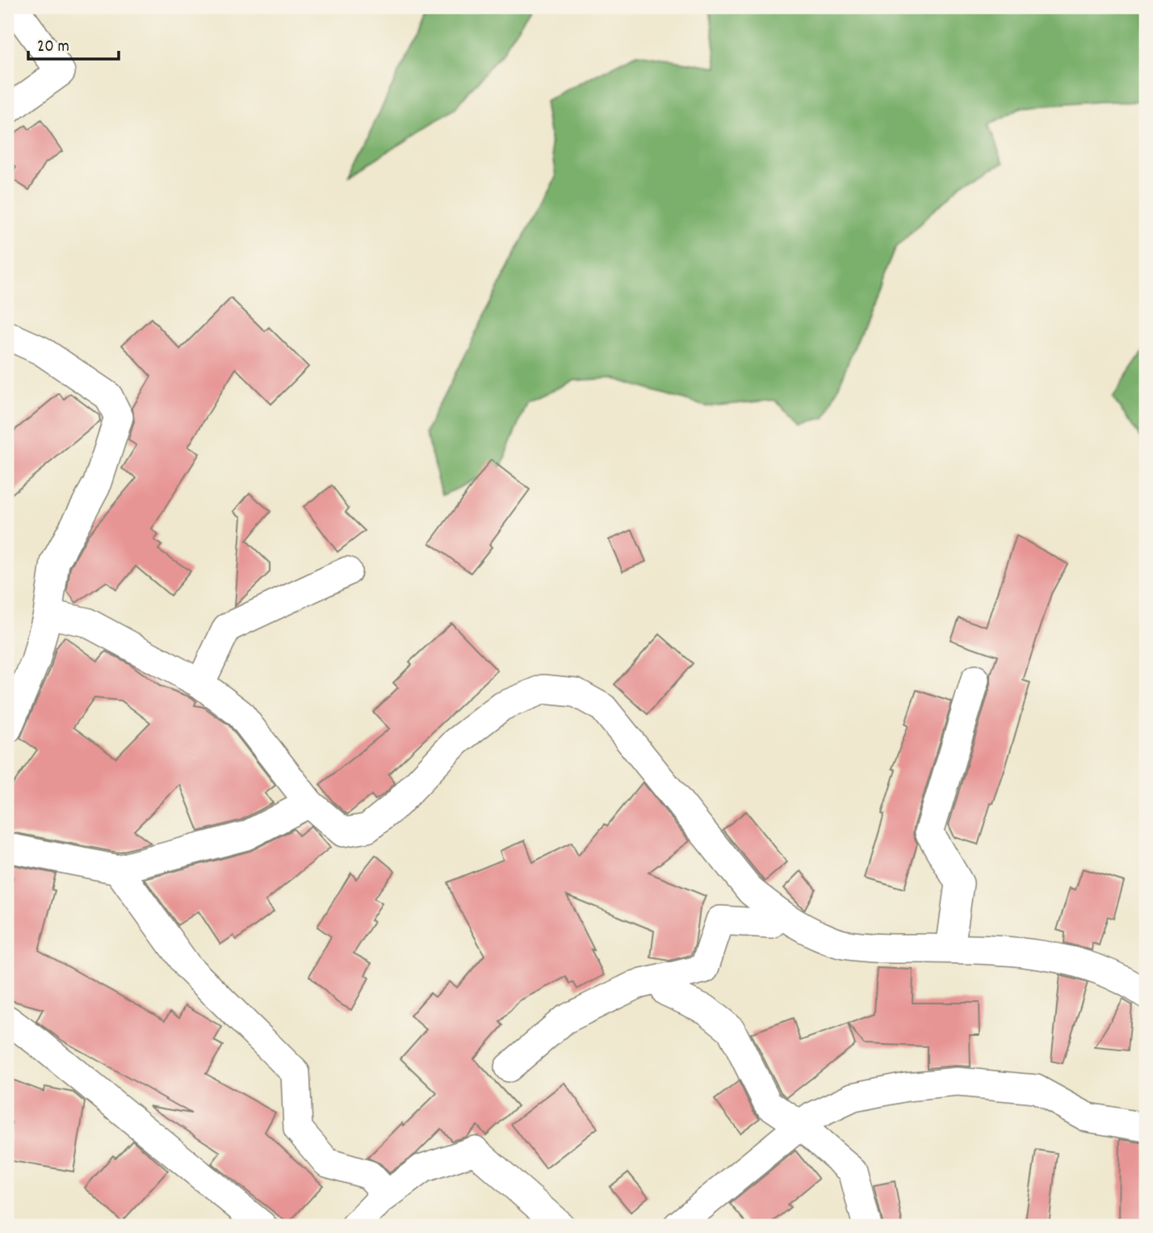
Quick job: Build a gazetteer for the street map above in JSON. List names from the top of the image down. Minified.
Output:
{"scale_bar":"20 m"}
